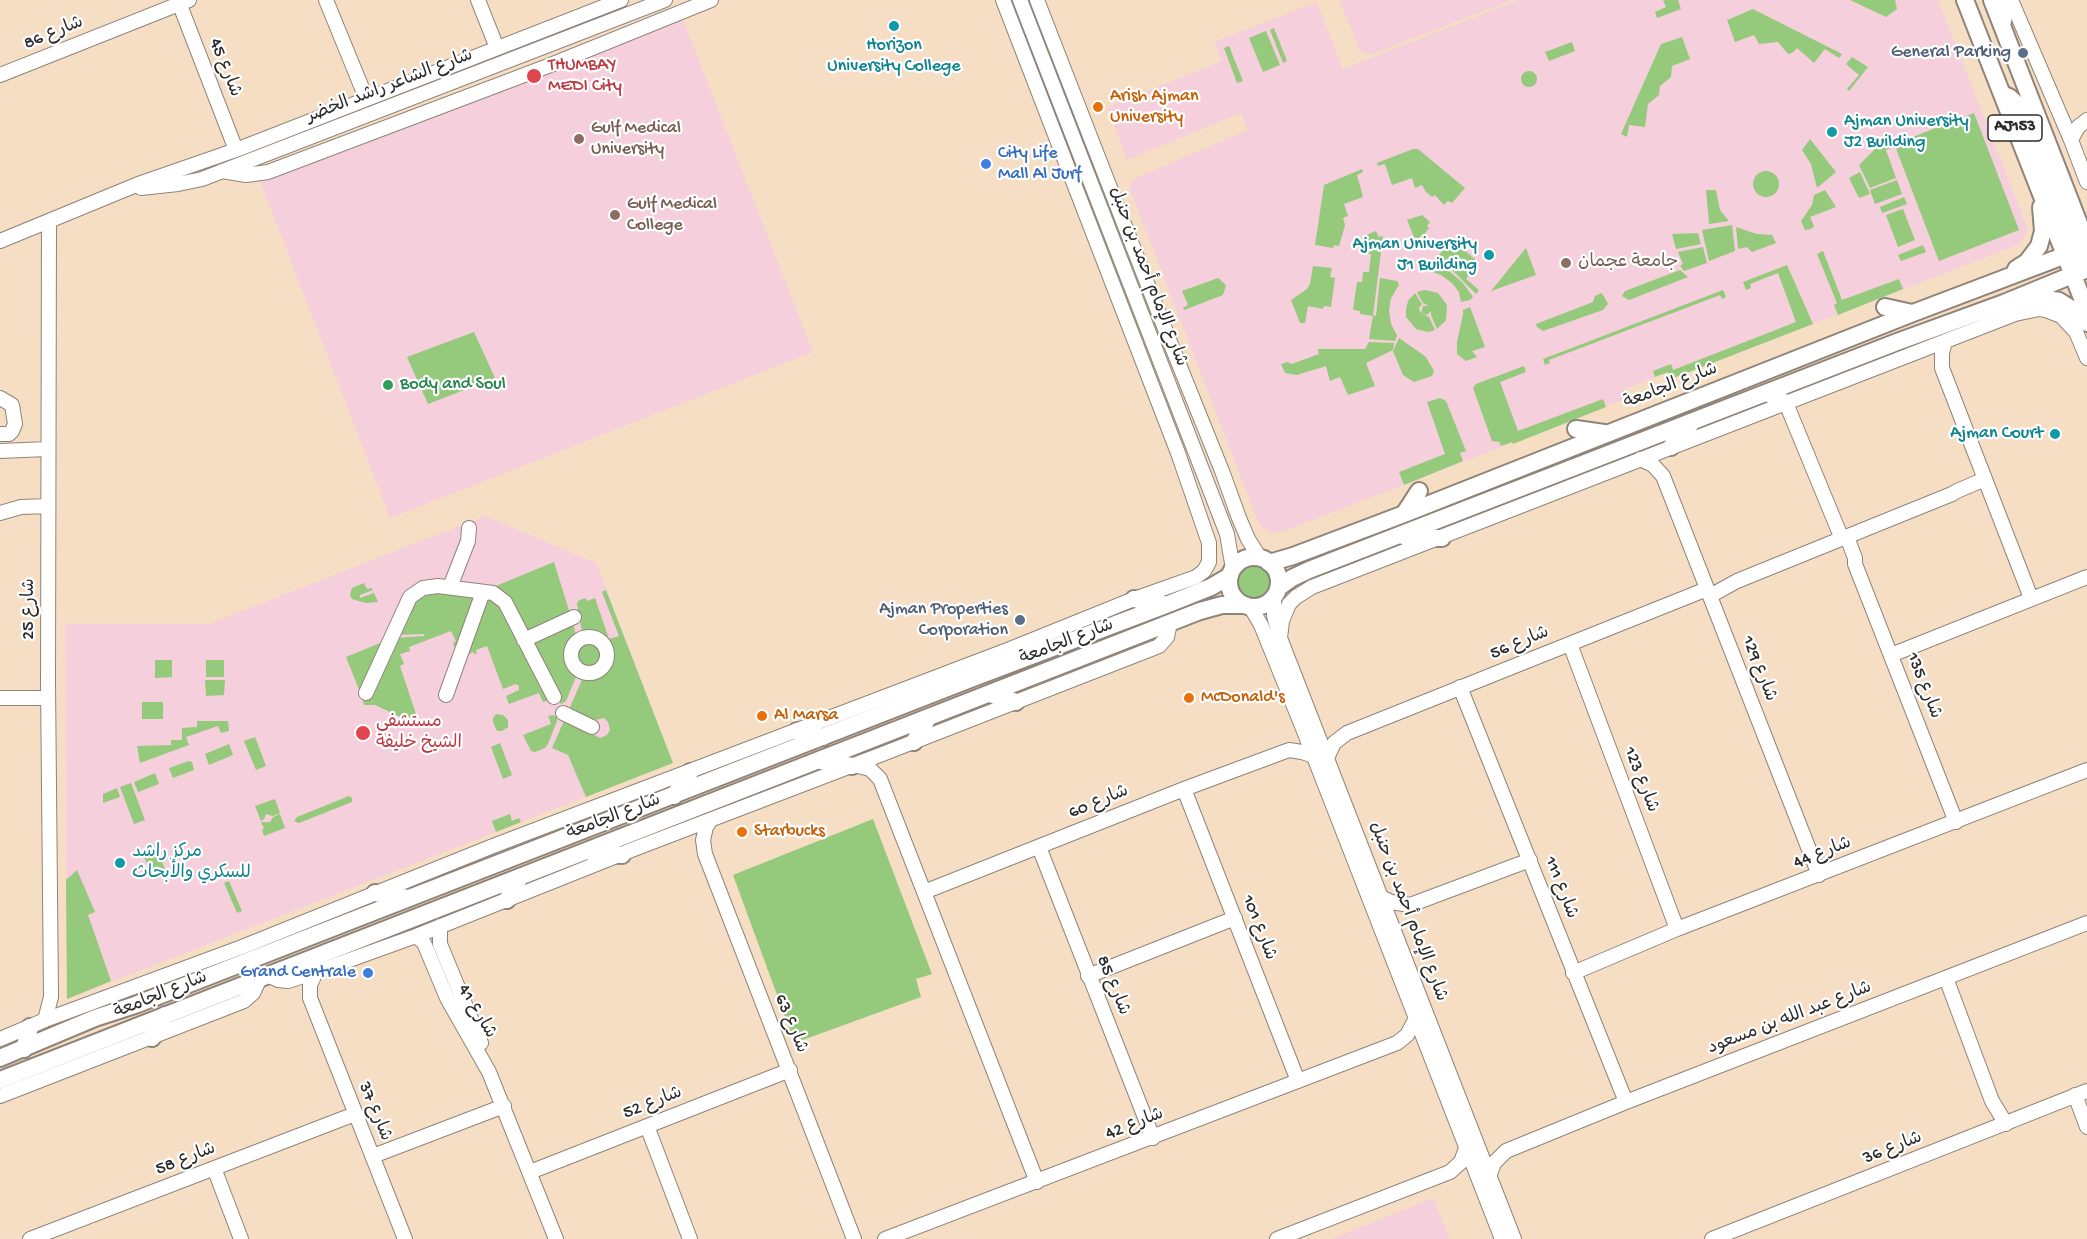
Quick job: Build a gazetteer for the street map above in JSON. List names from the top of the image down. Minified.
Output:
{"streets":{"main road":["AJ153","شارع الجامعة"],"street":["شارع 86","شارع 45","شارع الشاعر راشد الخضر","شارع الإمام أحمد بن حنبل","شارع 25","شارع 56","شارع 129","شارع 135","شارع 123","شارع 60","شارع 44","شارع 111","شارع 101","شارع 85","شارع 41","شارع عبد الله بن مسعود","شارع 63","شارع 52","شارع 37","شارع 42","شارع 36","شارع 58"]},"crossings":[["شارع 86","شارع 45"],["شارع 45","شارع الشاعر راشد الخضر"],["شارع الشاعر راشد الخضر","شارع 25"],["AJ153","شارع الجامعة"],["شارع الإمام أحمد بن حنبل","شارع الجامعة"],["شارع الإمام أحمد بن حنبل","شارع 56"],["شارع 56","شارع 129"],["شارع 56","شارع 135"],["شارع 56","شارع 123"],["شارع 56","شارع 111"],["شارع 129","شارع 44"],["شارع 135","شارع 44"],["شارع 123","شارع 44"],["شارع 60","شارع 101"],["شارع 60","شارع 85"],["شارع 44","شارع 111"],["شارع 111","شارع عبد الله بن مسعود"],["شارع 101","شارع 42"],["شارع 85","شارع 42"],["شارع 41","شارع 52"],["شارع 63","شارع 52"],["شارع 37","شارع 58"]],"places":["Horizon University College","General Parking","THUMBAY MEDI City","Arish Ajman University","Ajman University J2 Building","Gulf Medical University","City Life Mall Al Jurf","Gulf Medical College","Ajman University J1 Building","جامعة عجمان","Body and Soul","Ajman Court","Ajman Properties Corporation","McDonald's","Al Marsa","مستشفى الشيخ خليفة","Starbucks","مركز راشد للسكري والأبحاث","Grand Centrale"]}
